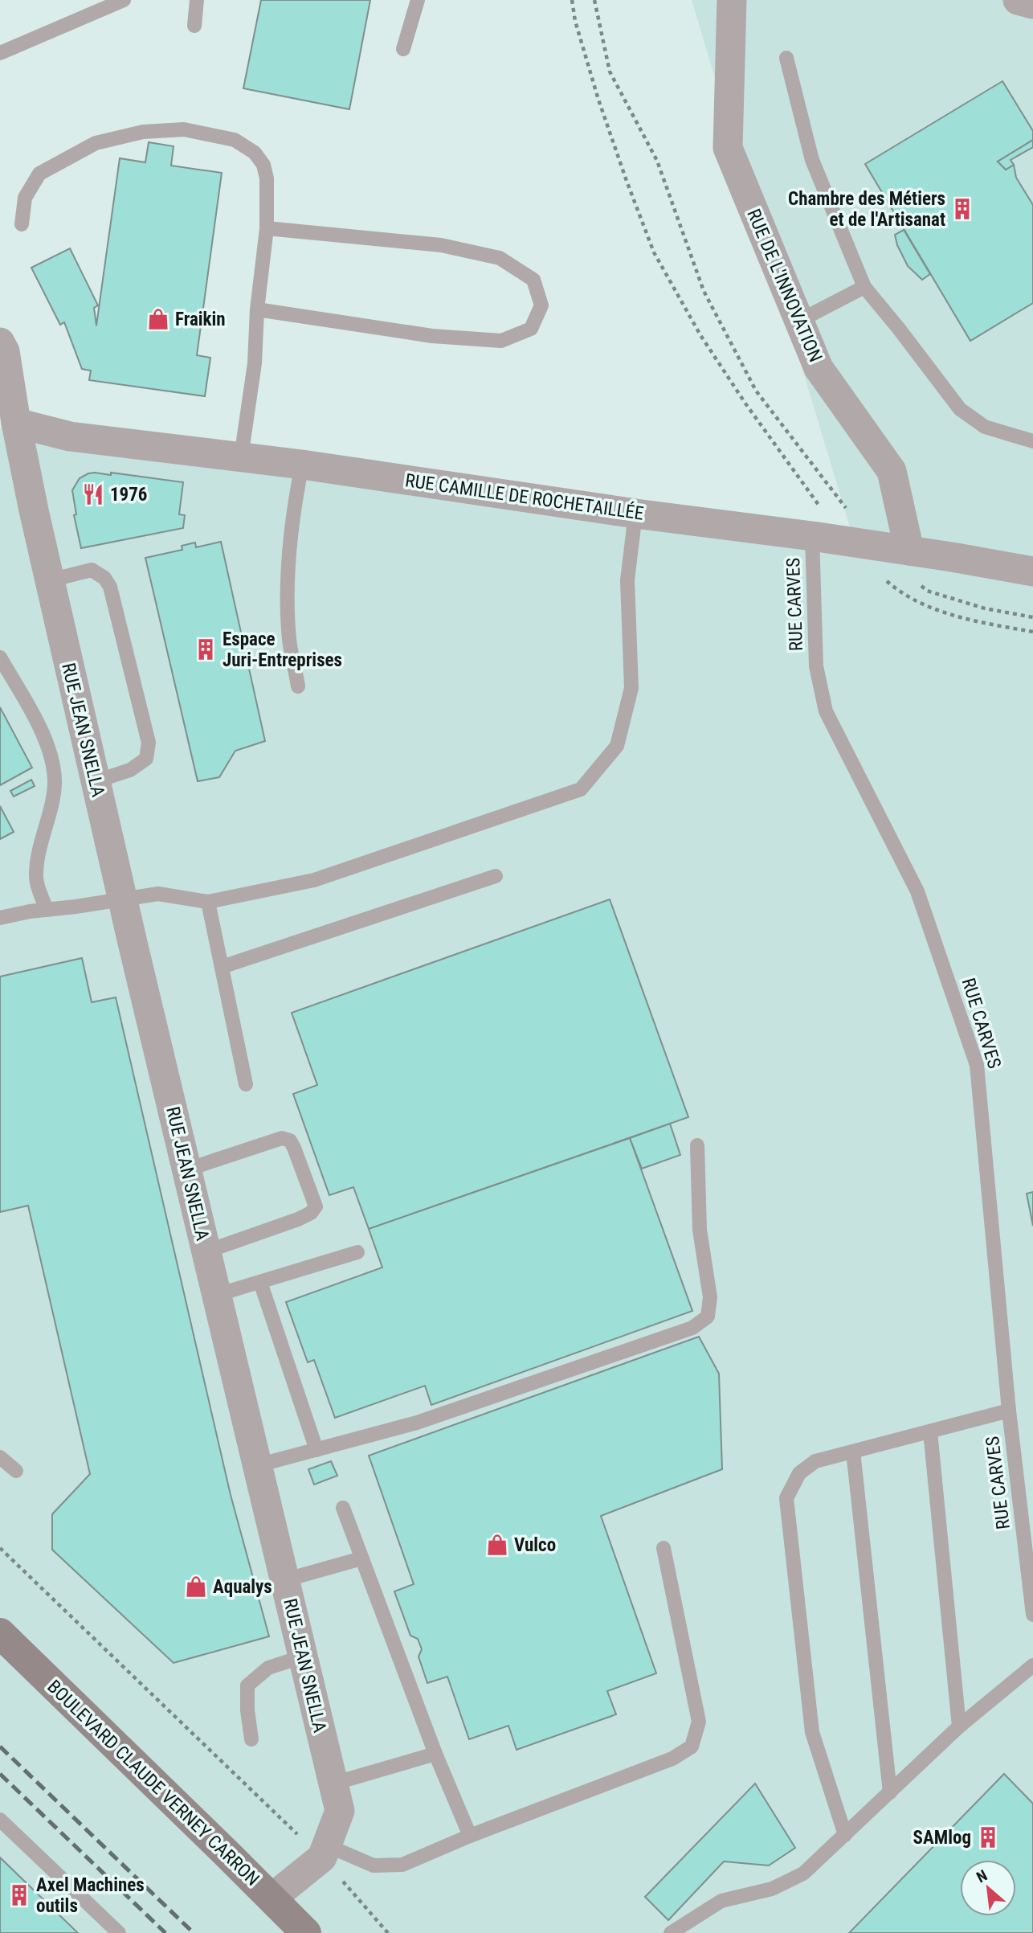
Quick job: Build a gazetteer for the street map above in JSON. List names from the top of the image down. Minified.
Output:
{"streets":{"main road":["BOULEVARD CLAUDE VERNEY CARRON"],"street":["RUE DE L'INNOVATION","RUE CAMILLE DE ROCHETAILLÉE","RUE JEAN SNELLA"],"lane":["RUE CARVES"]},"crossings":[["RUE DE L'INNOVATION","RUE CAMILLE DE ROCHETAILLÉE"],["RUE CAMILLE DE ROCHETAILLÉE","RUE CARVES"],["RUE CAMILLE DE ROCHETAILLÉE","RUE JEAN SNELLA"]],"places":{"building":["Chambre des Métiers et de l'Artisanat","Espace Juri-Entreprises","SAMlog","Axel Machines outils"],"shop":["Fraikin","Vulco","Aqualys"],"restaurant":["1976"]},"north":"top left"}
